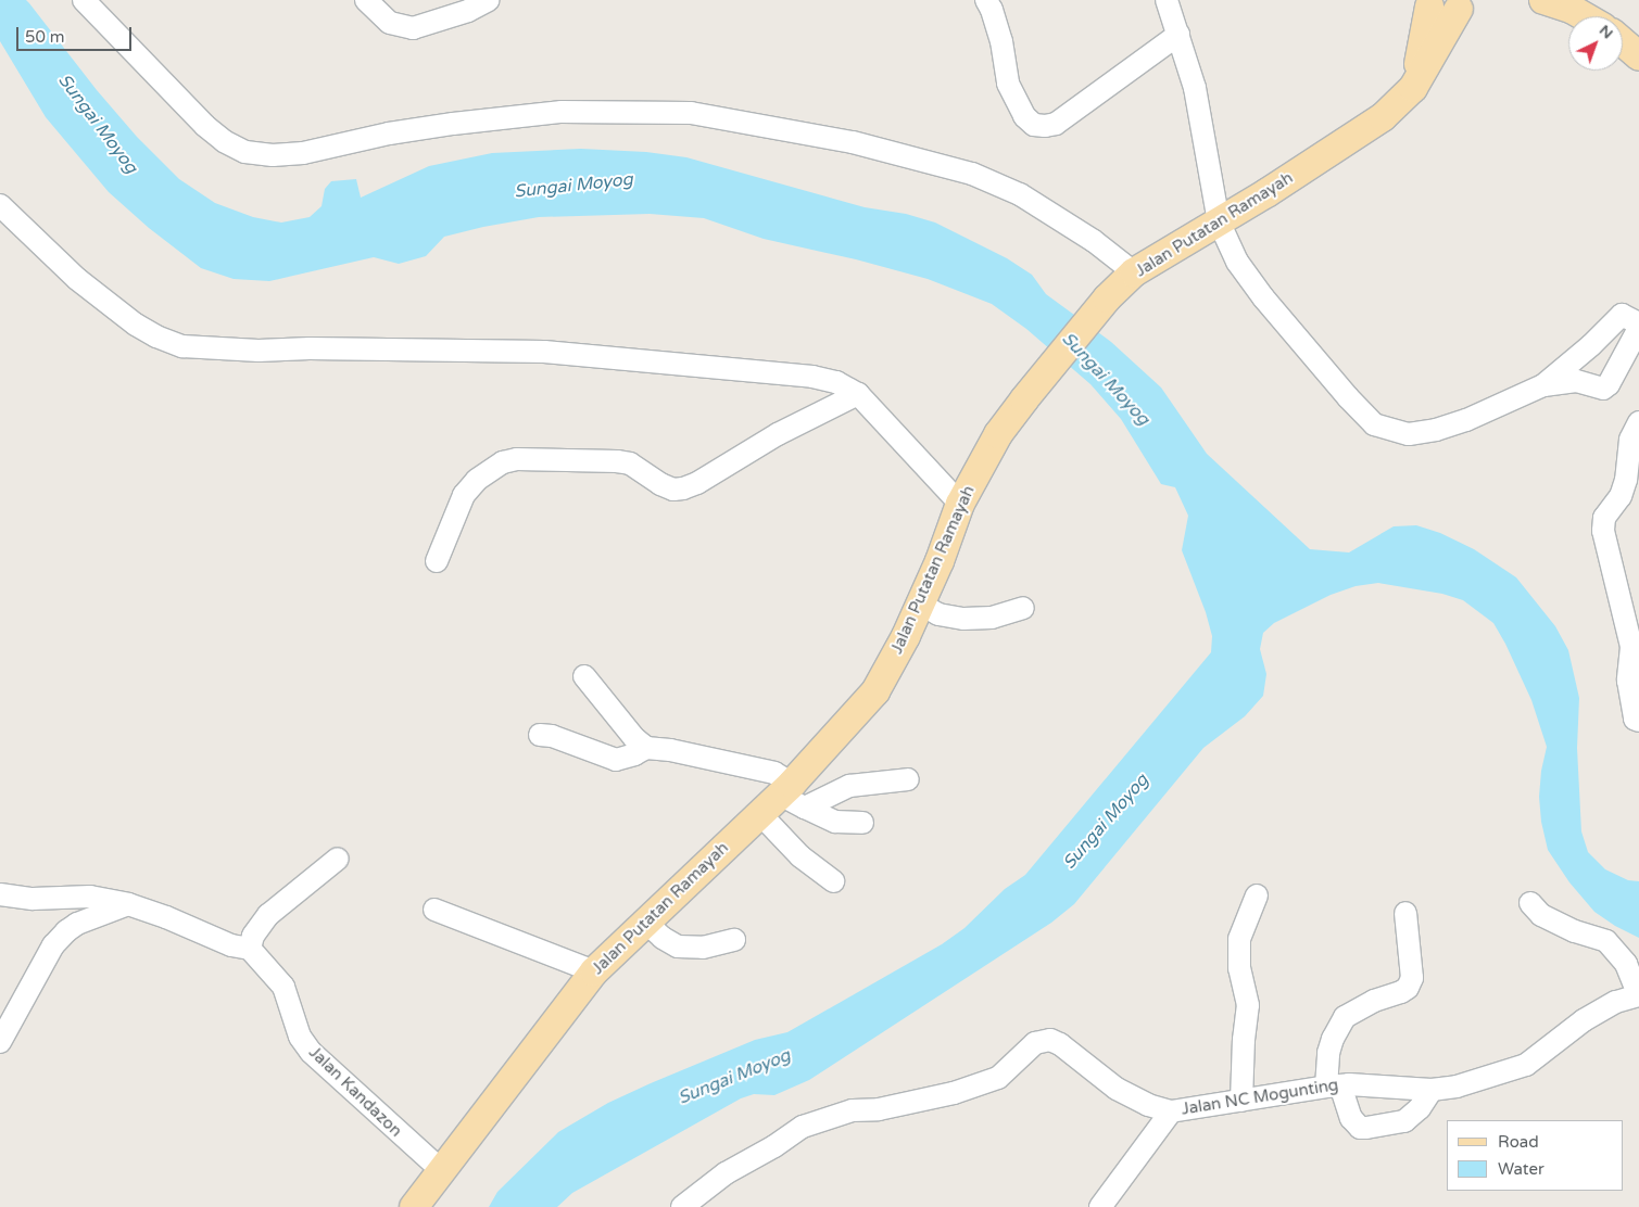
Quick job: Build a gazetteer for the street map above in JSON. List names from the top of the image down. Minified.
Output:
{"streets":{"main road":["Jalan Putatan Ramayah"],"street":["Jalan Kandazon","Jalan NC Mogunting"]},"crossings":[["Jalan Putatan Ramayah","Jalan Kandazon"]],"water":["Sungai Moyog"],"legend":["Road","Water"],"scale_bar":"50 m","north":"top right"}
